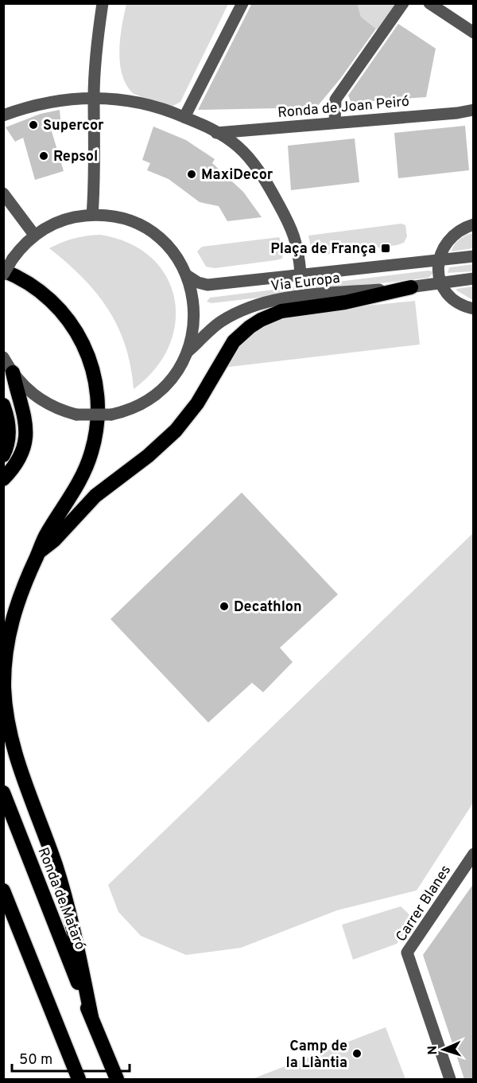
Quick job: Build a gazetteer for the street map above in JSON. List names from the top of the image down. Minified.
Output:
{"streets":{"highway":["Ronda de Mataró"],"street":["Ronda de Joan Peiró","Via Europa","Carrer Blanes"]},"places":{"other":["Supercor","Repsol","MaxiDecor","Decathlon","Camp de la Llàntia"],"transit":["Plaça de França"]},"scale_bar":"50 m","north":"left"}
